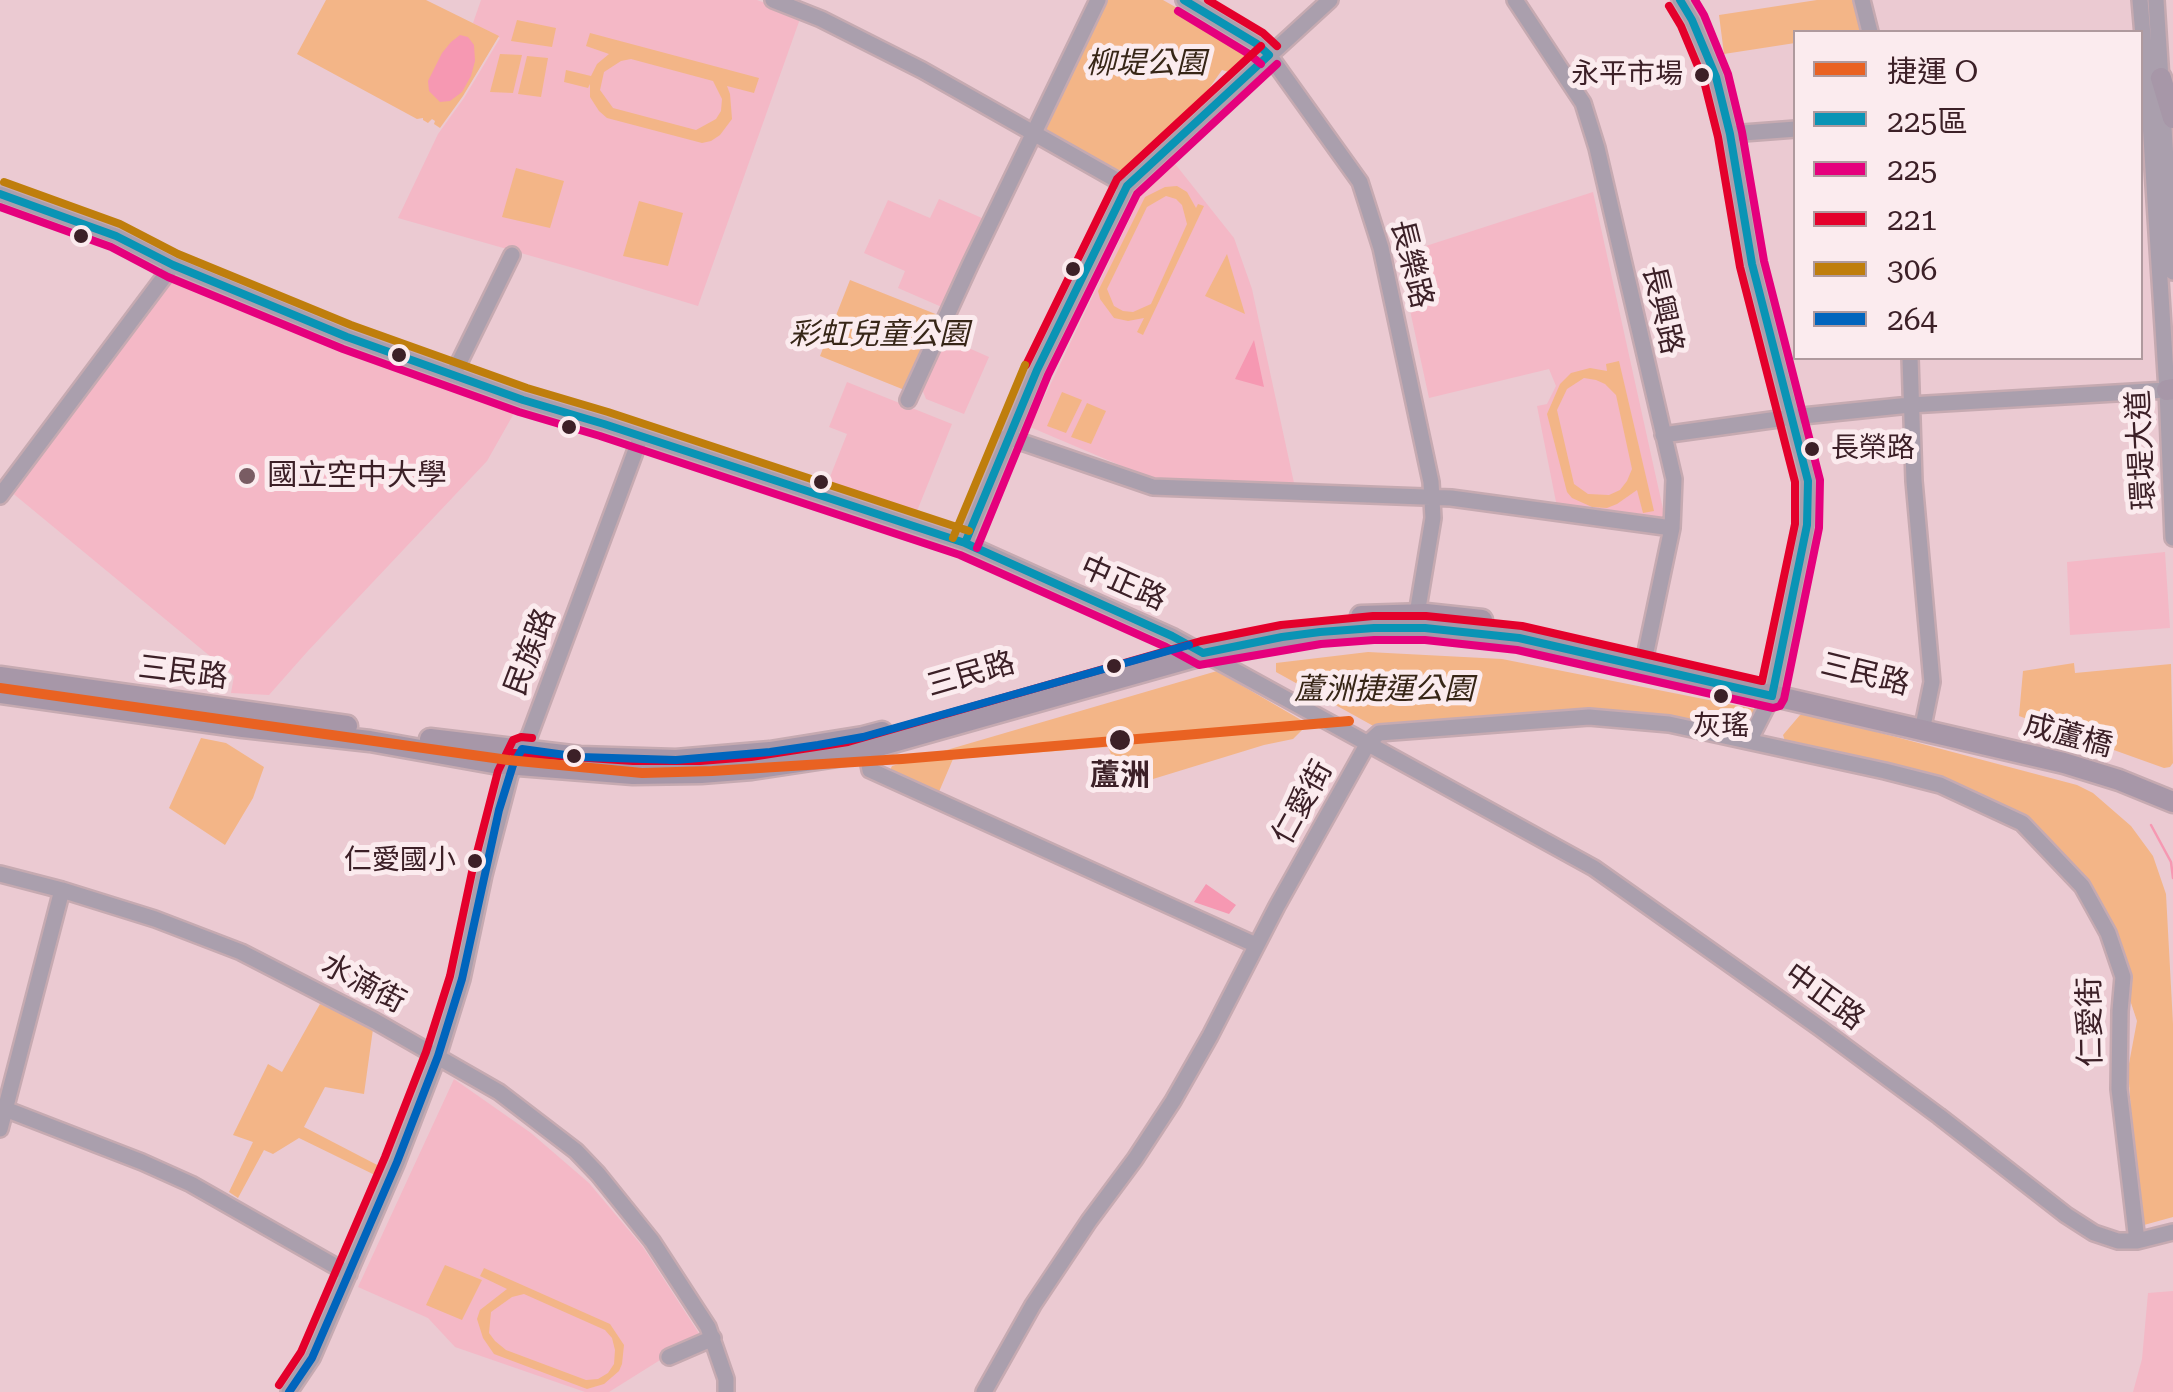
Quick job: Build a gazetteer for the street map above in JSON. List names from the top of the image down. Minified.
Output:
{"streets":{"main road":["三民路","成蘆橋"],"street":["長樂路","長興路","環堤大道","中正路","民族路","仁愛街","水湳街"]},"crossings":[["長樂路","三民路"],["長興路","三民路"],["中正路","民族路"],["中正路","三民路"],["中正路","仁愛街"],["民族路","三民路"],["民族路","水湳街"],["三民路","成蘆橋"]],"parks":["柳堤公園","彩虹兒童公園","蘆洲捷運公園"],"places":["永平市場","長榮路","國立空中大學","灰瑤","蘆洲","仁愛國小"],"lines":["transit line 225區","transit line 225","transit line 221","transit line 306","transit line 264","metro line O"],"legend":["捷運 O","225區","225","221","306","264"]}
